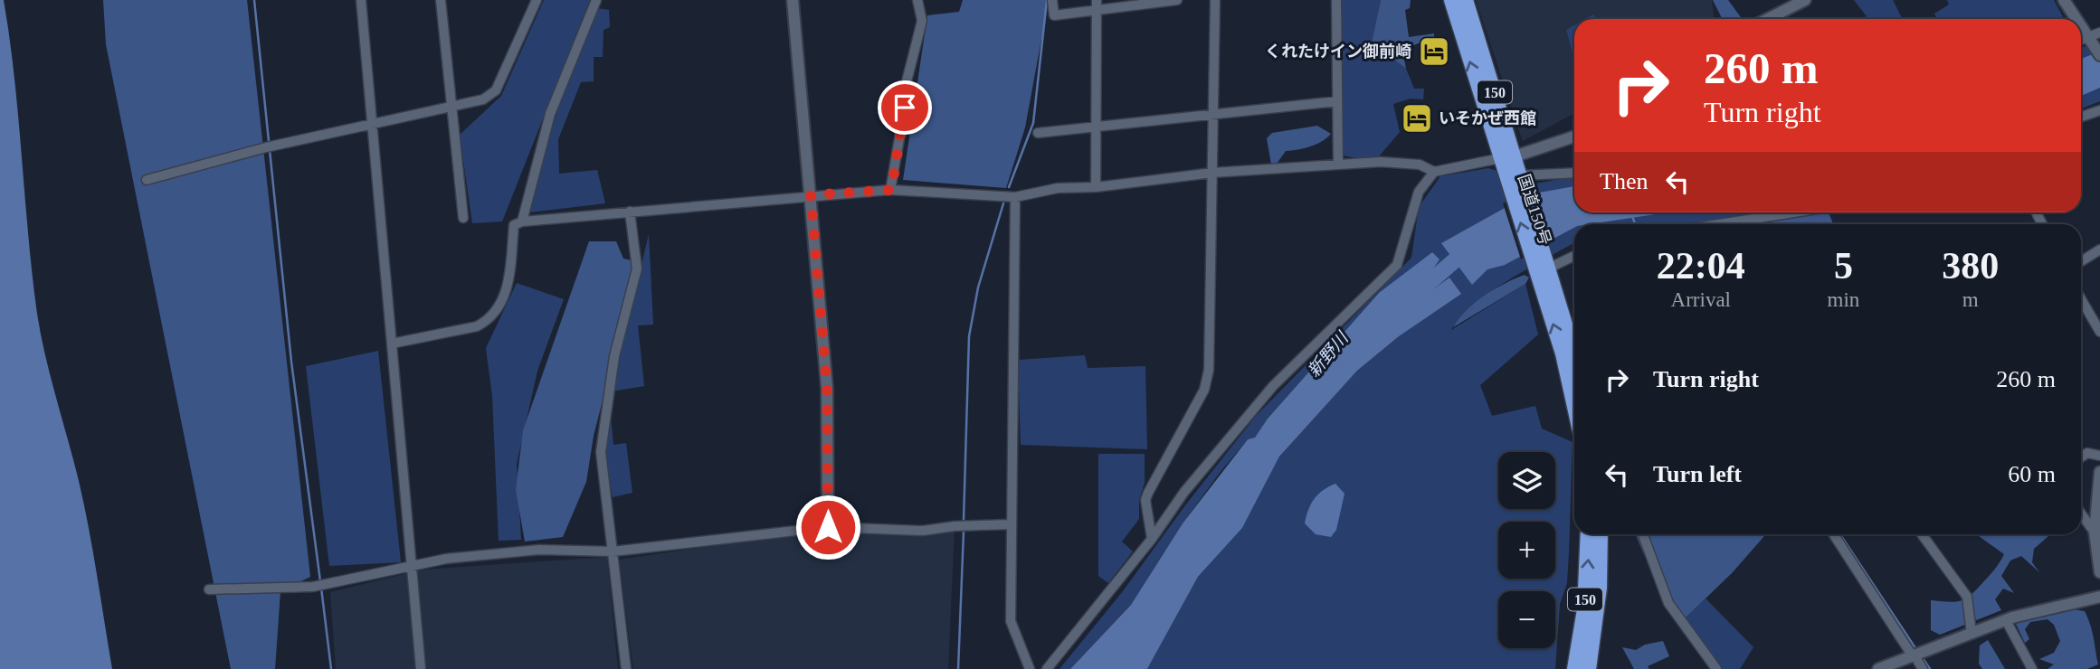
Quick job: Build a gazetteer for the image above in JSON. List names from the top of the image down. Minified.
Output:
{"streets":{"highway":["150","国道150号"]},"water":["新野川"],"places":{"hotel":["くれたけイン御前崎","いそかぜ西館"]},"page":{"turn":["260 m","Turn right"],"then":"Then","eta":["22:04","Arrival","5","min","380","m"],"list":[{"name":"Turn right","value":"260 m"},{"name":"Turn left","value":"60 m"}],"map_buttons":["+","−"]}}
